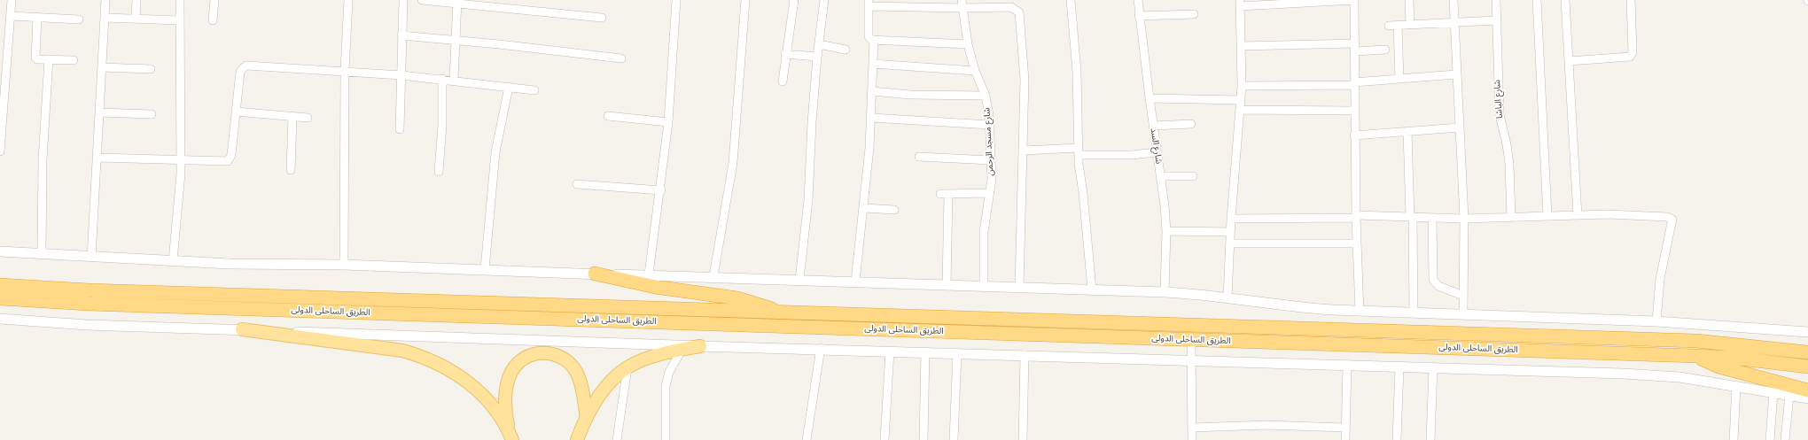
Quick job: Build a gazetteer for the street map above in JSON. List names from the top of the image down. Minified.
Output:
{"streets":{"highway":["الطريق الساحلى الدولى"],"street":["شارع الباشا","شارع مسجد الرحمن","شارع السد"]}}
